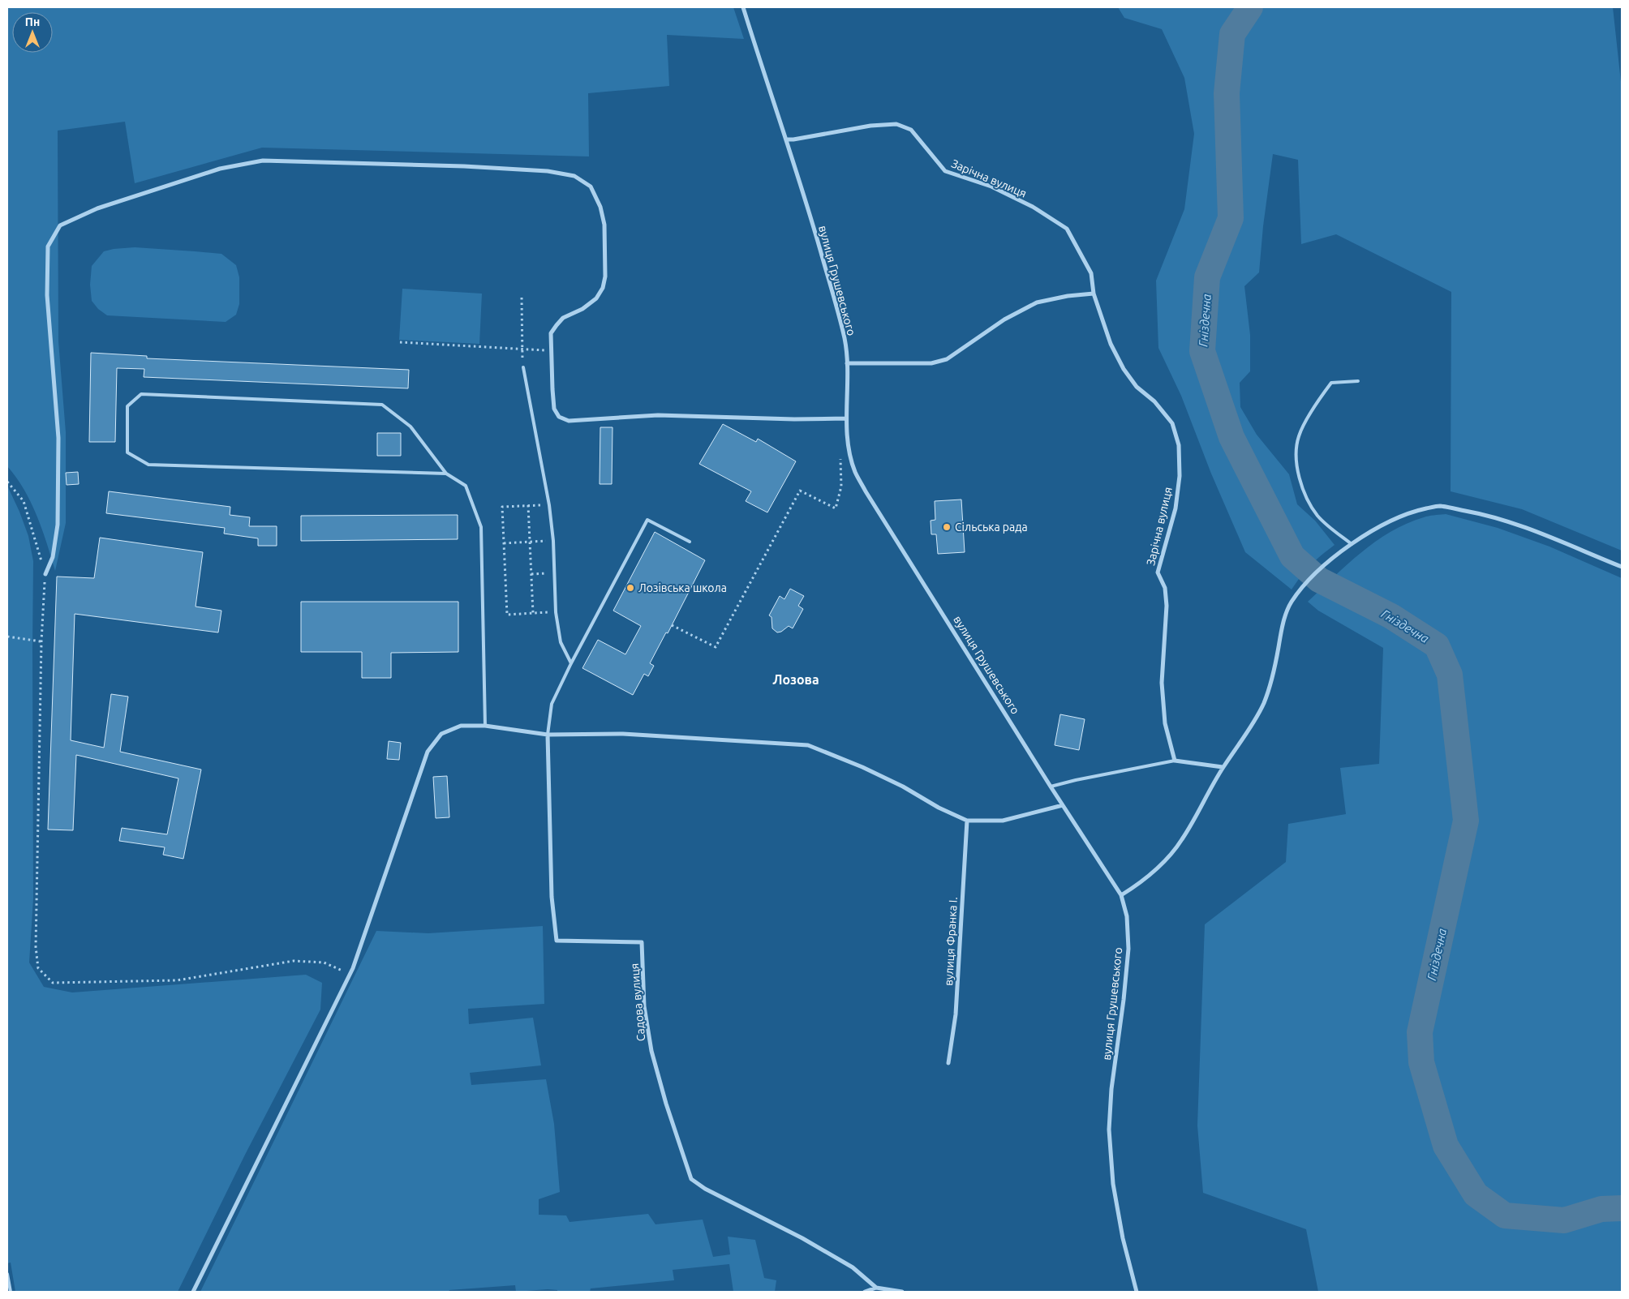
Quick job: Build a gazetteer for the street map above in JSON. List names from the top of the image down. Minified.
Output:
{"streets":{"street":["Зарічна вулиця","вулиця Грушевського","вулиця Франка І.","Садова вулиця"]},"crossings":[["Зарічна вулиця","вулиця Грушевського"]],"districts":["Лозова"],"water":["Гніздечна"],"places":["Сільська рада","Лозівська школа"],"north":"top"}
